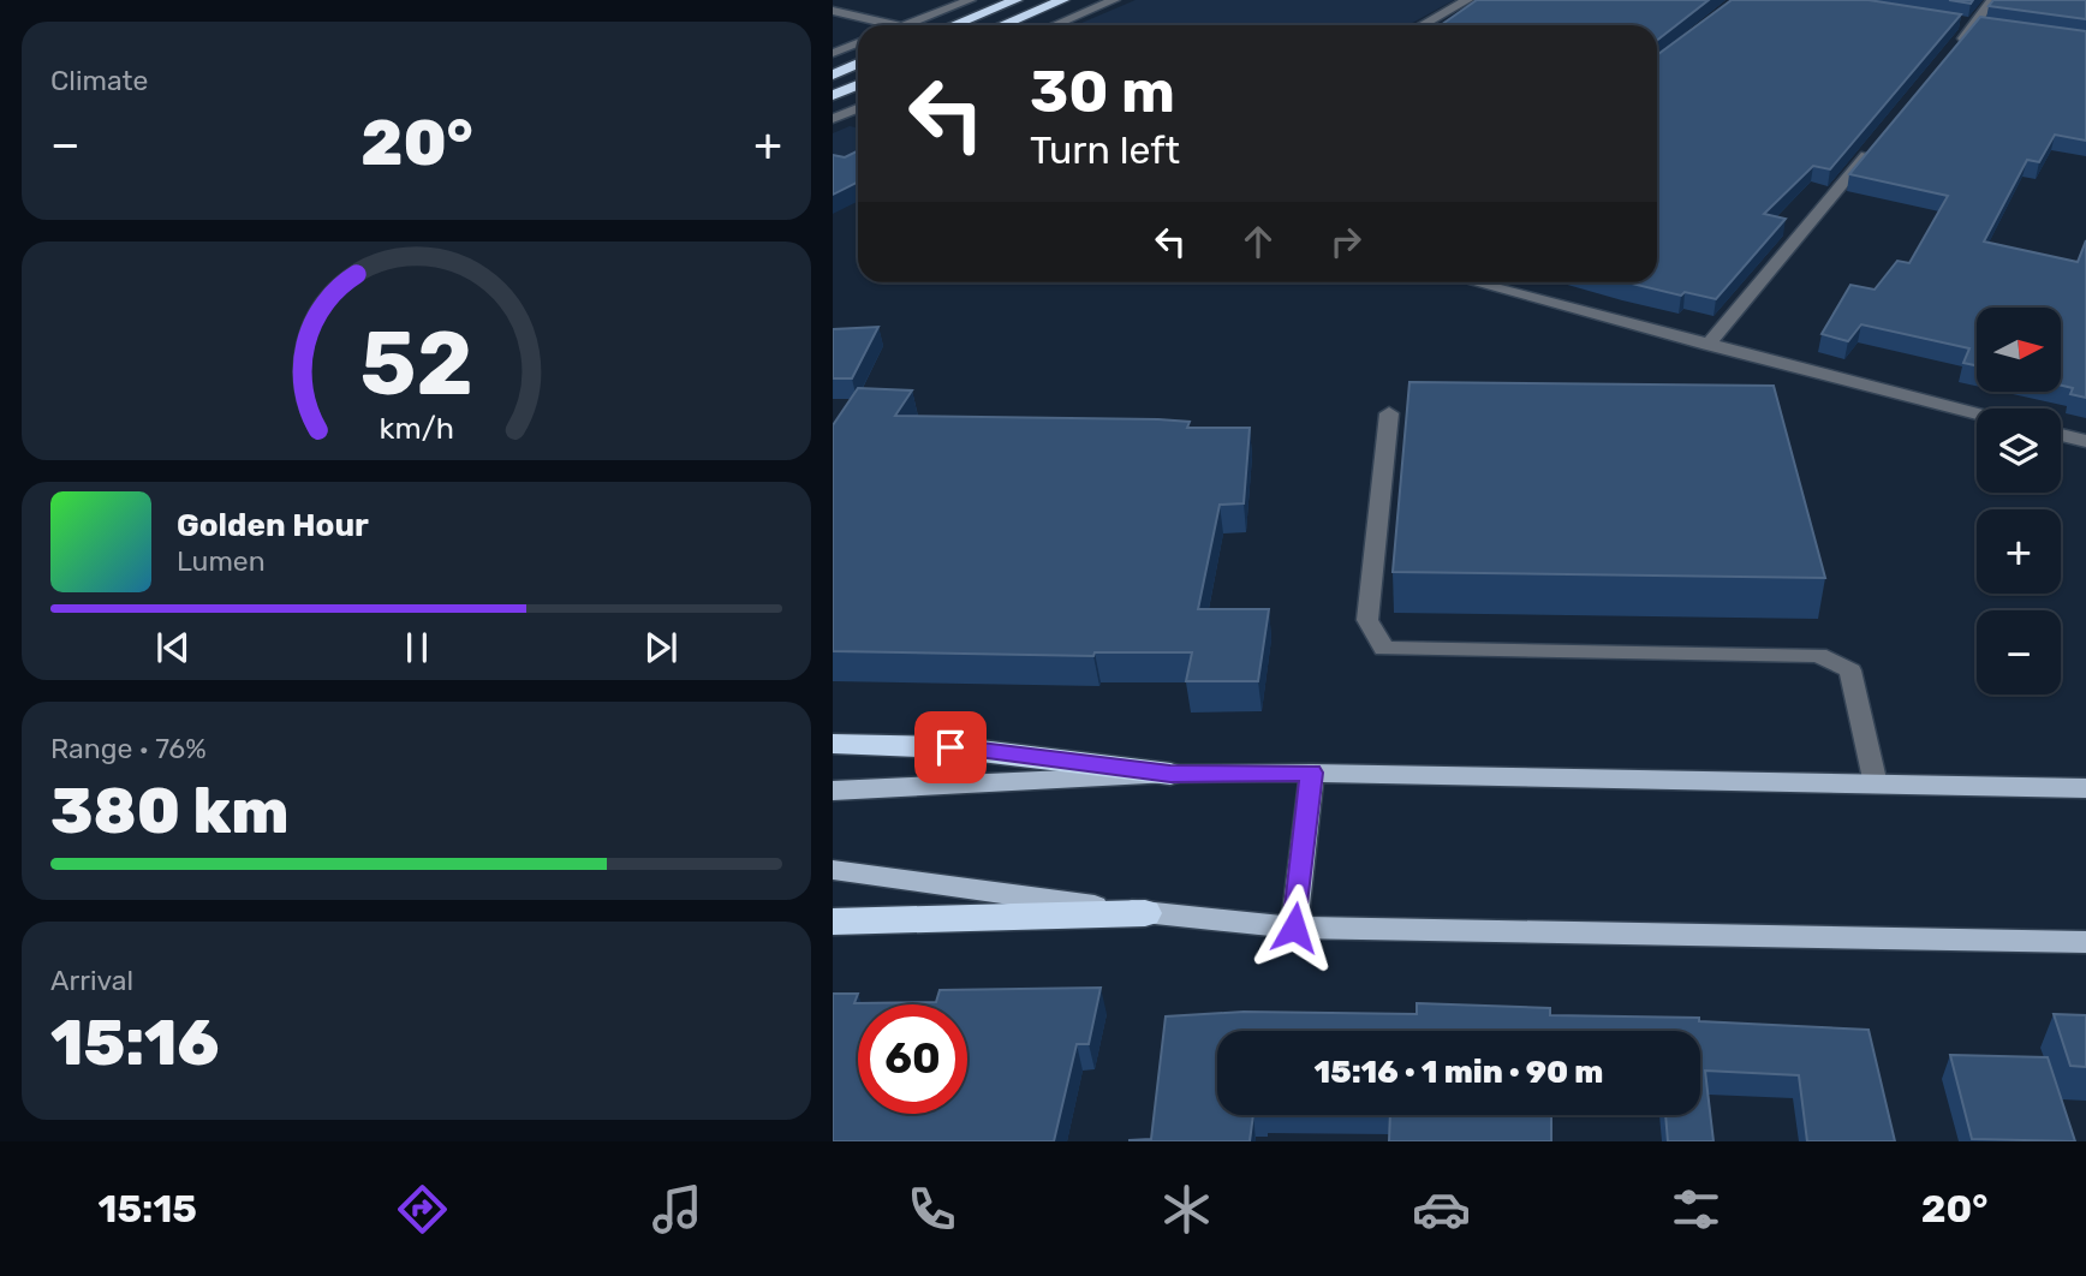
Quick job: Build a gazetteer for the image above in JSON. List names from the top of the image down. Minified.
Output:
{"north":"right","page":{"tile":["Climate",["Range · 76%","380 km"],["Arrival","15:16"]],"turn":["30 m","Turn left"],"heat":["−","20°","+"],"map_buttons":["+","−"],"song":["Golden Hour","Lumen"],"limit":"60","trip":"15:16 · 1 min · 90 m","tabs":["15:15","20°"],"gauge":["52","km/h"]}}
